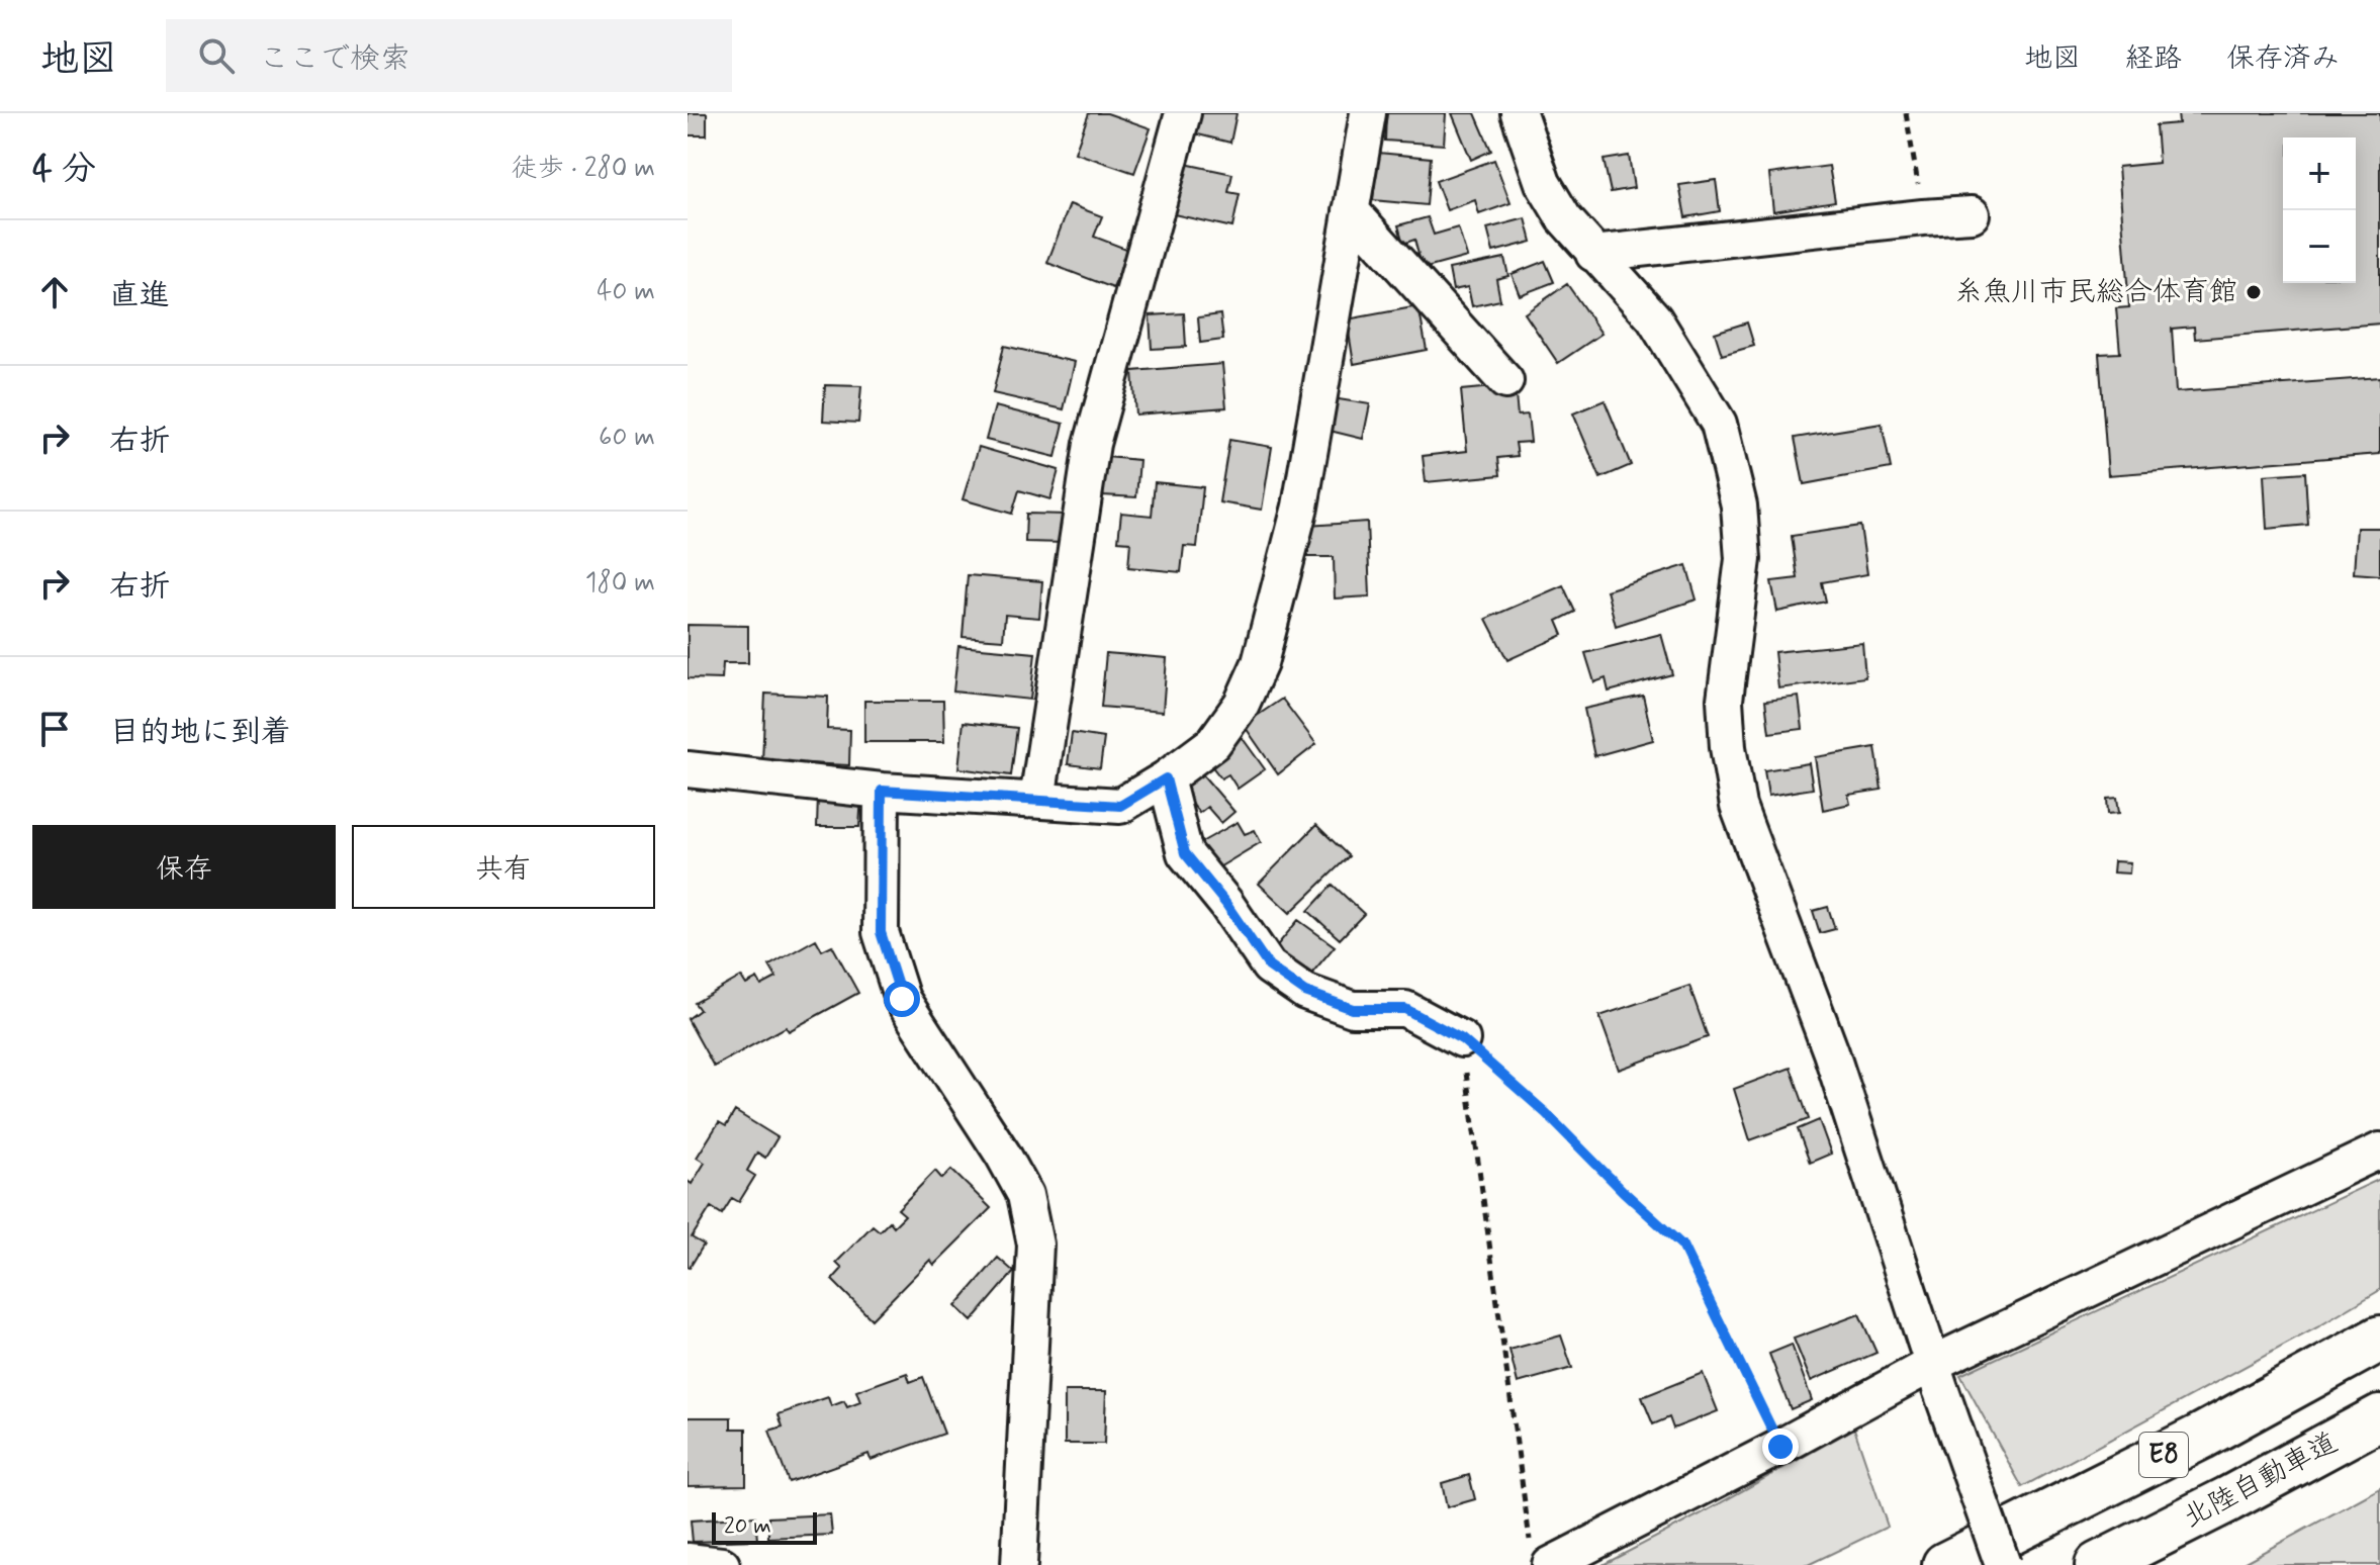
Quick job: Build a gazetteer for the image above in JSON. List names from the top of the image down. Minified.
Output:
{"streets":{"highway":["E8","北陸自動車道"]},"places":["糸魚川市民総合体育館"],"scale_bar":"20 m","page":{"header":"地図","search":"ここで検索","nav":["地図","経路","保存済み"],"heading":["4 分","徒歩 · 280 m"],"map_buttons":["+","−"],"list":[["直進","40 m"],["右折","60 m"],["右折","180 m"],"目的地に到着"],"buttons":["保存","共有"],"scale":"20 m"}}
